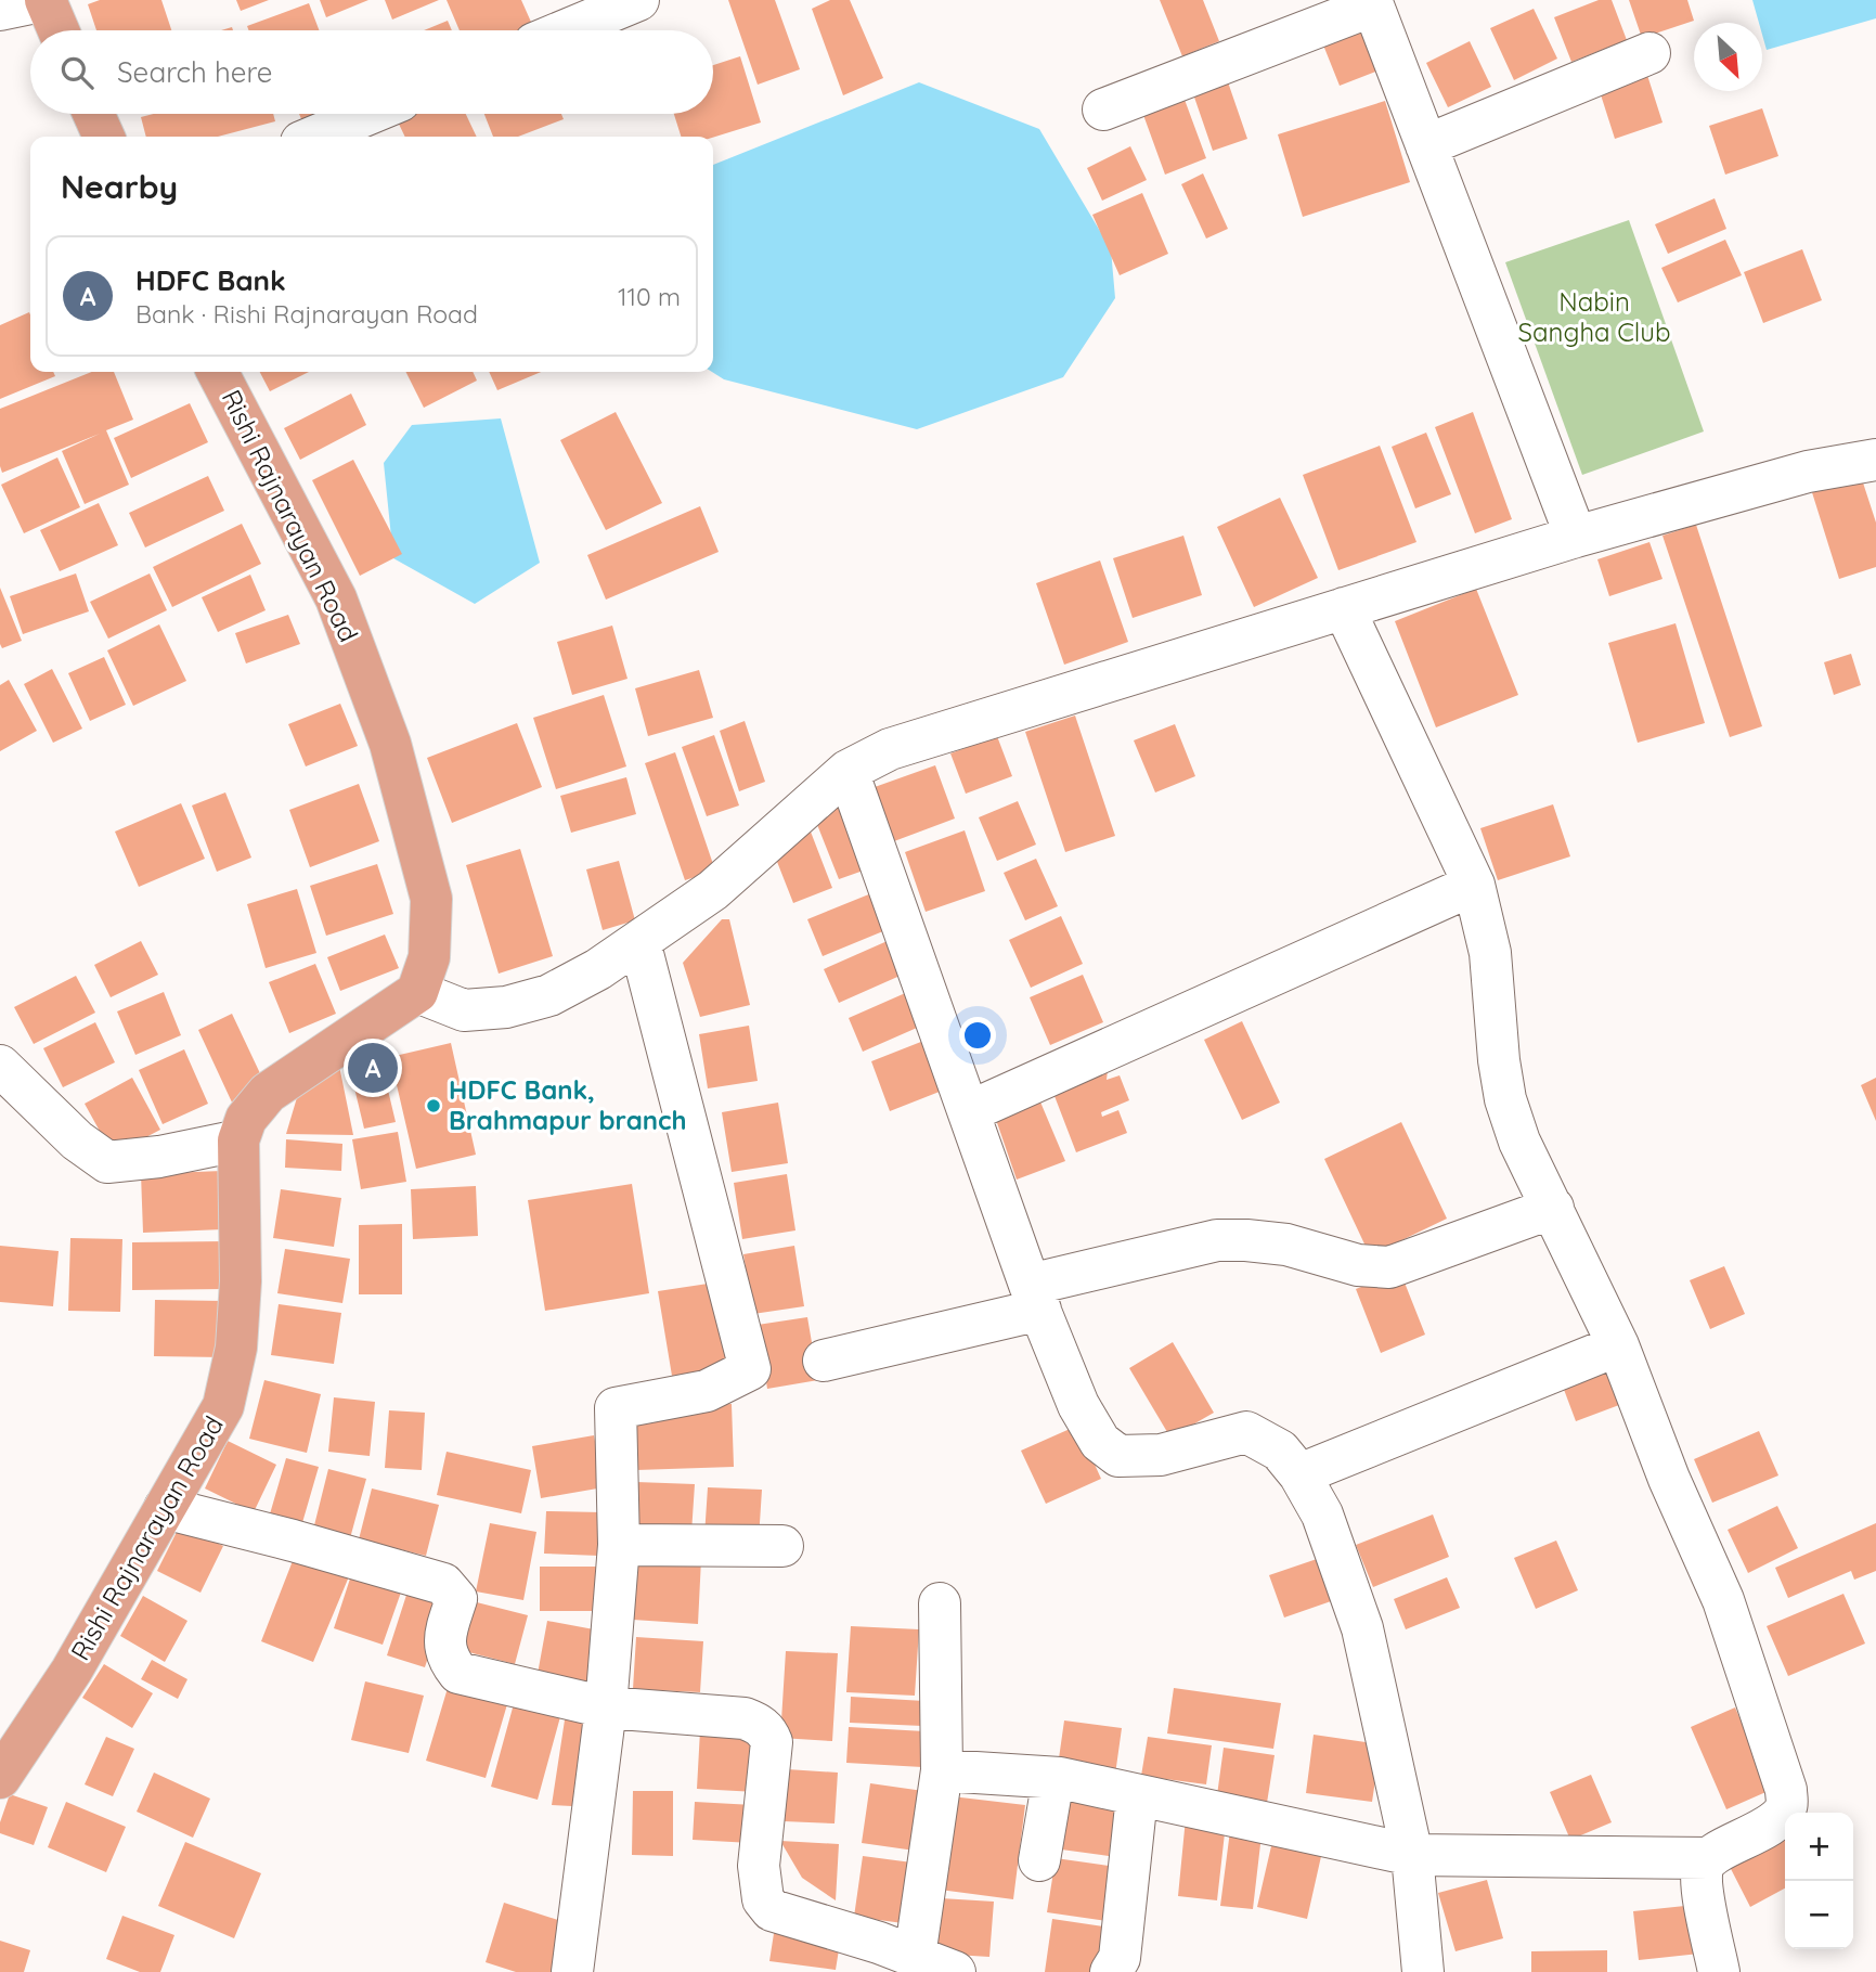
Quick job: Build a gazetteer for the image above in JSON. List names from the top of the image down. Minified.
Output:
{"streets":{"main road":["Rishi Rajnarayan Road"]},"parks":["Nabin Sangha Club"],"places":["HDFC Bank, Brahmapur branch"],"north":"bottom right","page":{"search":"Search here","heading":"Nearby","list":[{"mark":"A","name":"HDFC Bank","note":"Bank · Rishi Rajnarayan Road","value":"110 m"}],"pins":"A","map_buttons":["+","−"]}}
